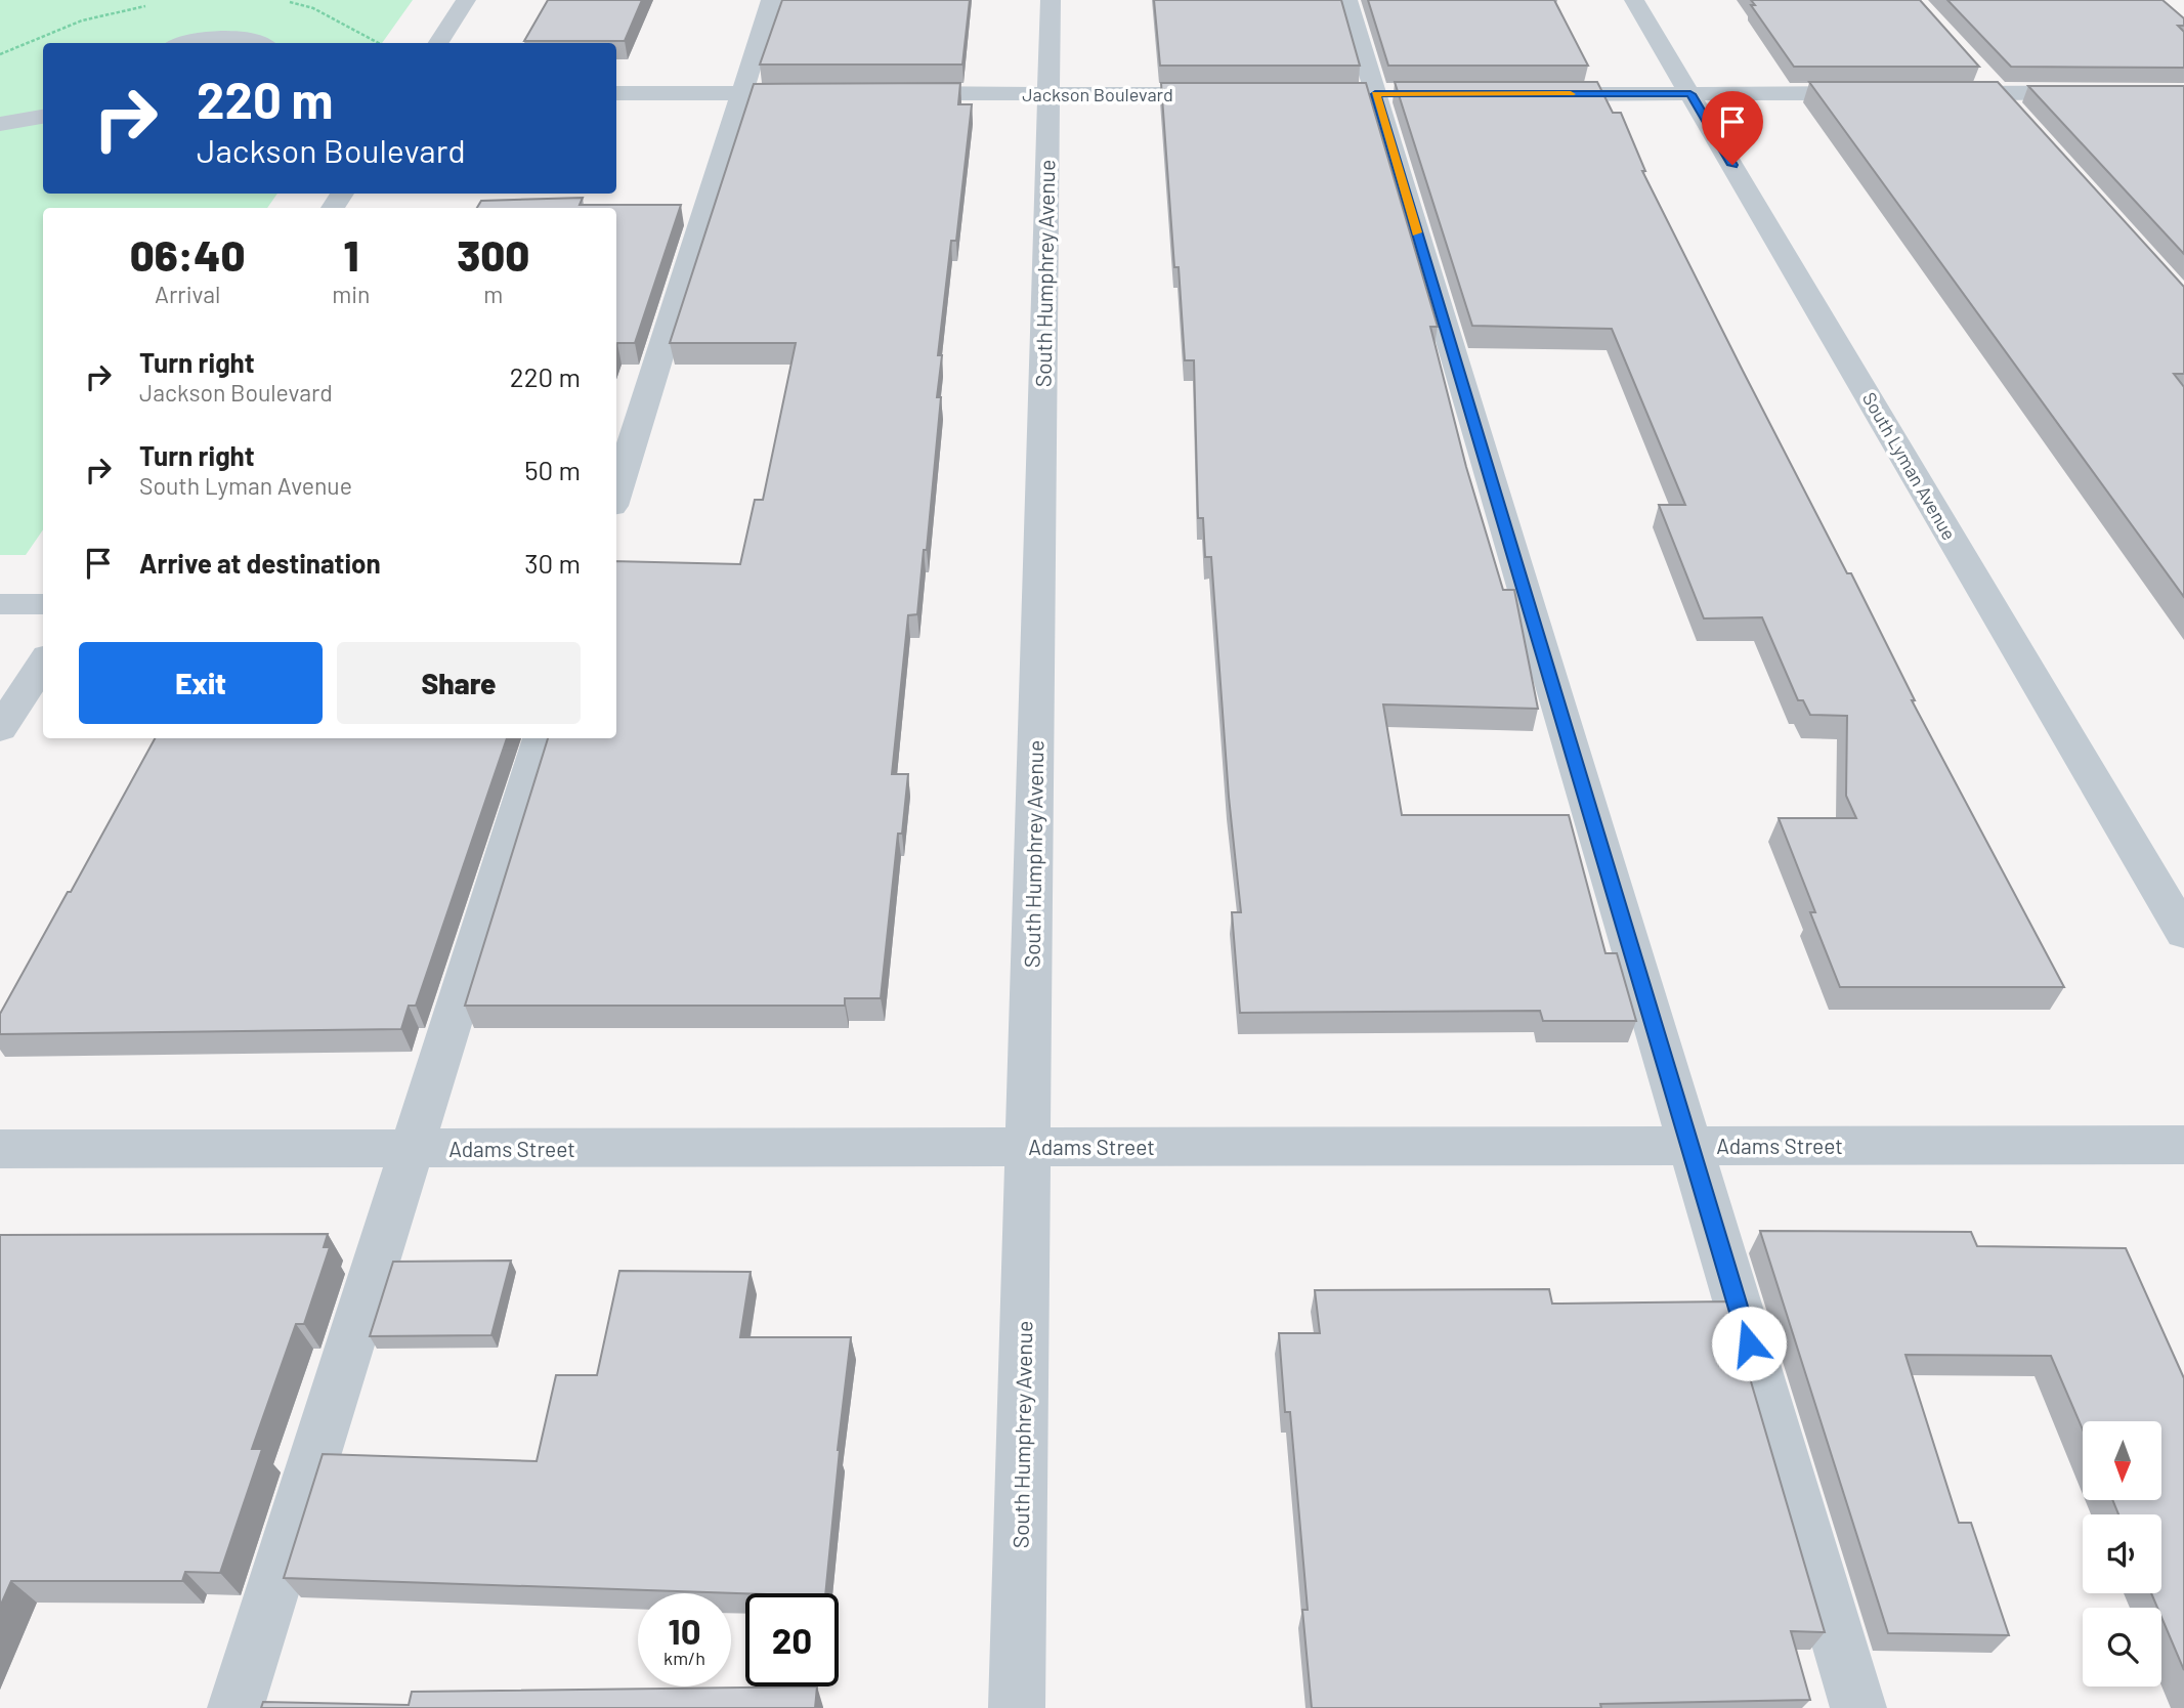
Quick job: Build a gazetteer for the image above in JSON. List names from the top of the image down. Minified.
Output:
{"streets":{"street":["Jackson Boulevard","South Humphrey Avenue","South Lyman Avenue","Adams Street"]},"crossings":[["Jackson Boulevard","South Humphrey Avenue"],["South Humphrey Avenue","Adams Street"]],"north":"bottom","page":{"turn":["220 m","Jackson Boulevard"],"eta":["06:40","Arrival","1","min","300","m"],"list":[{"name":"Turn right","note":"Jackson Boulevard","value":"220 m"},{"name":"Turn right","note":"South Lyman Avenue","value":"50 m"},{"name":"Arrive at destination","value":"30 m"}],"buttons":["Exit","Share"],"speed":"10 km/h","limit":"20"}}
